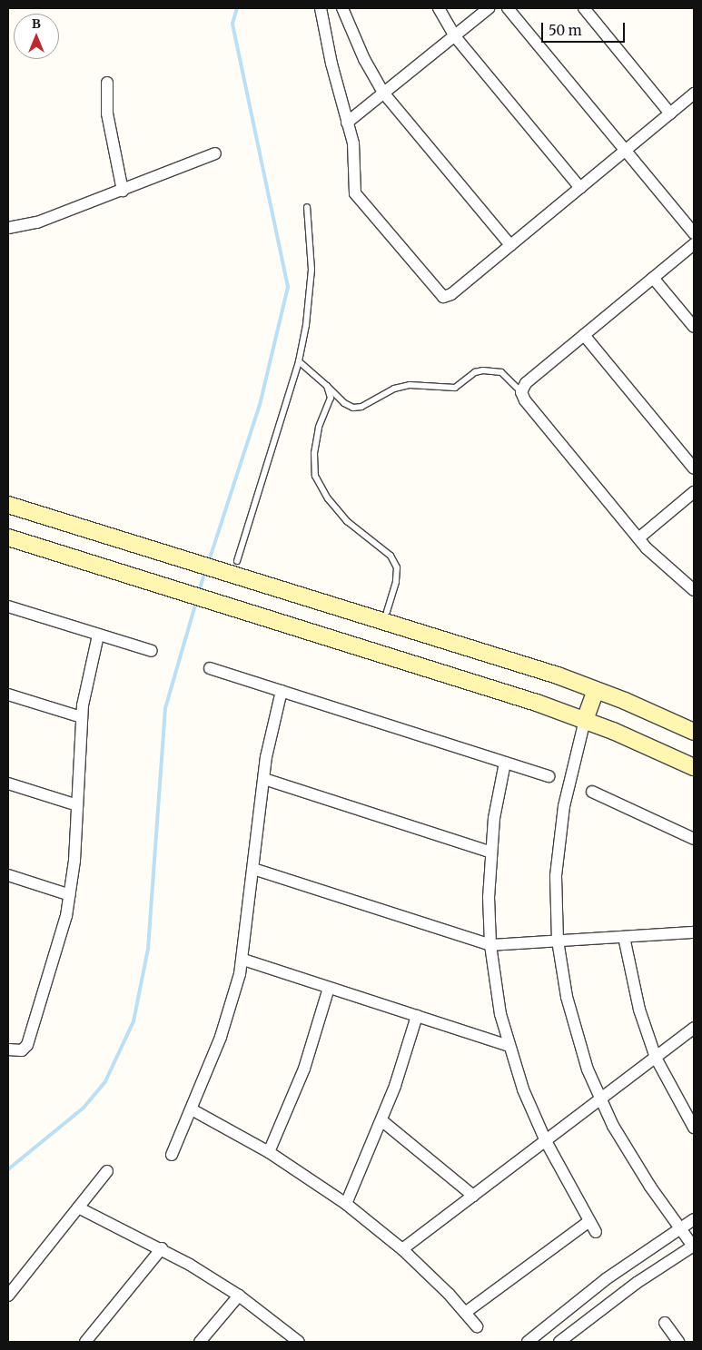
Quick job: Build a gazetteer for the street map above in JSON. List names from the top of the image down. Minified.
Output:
{"scale_bar":"50 m","north":"top"}
